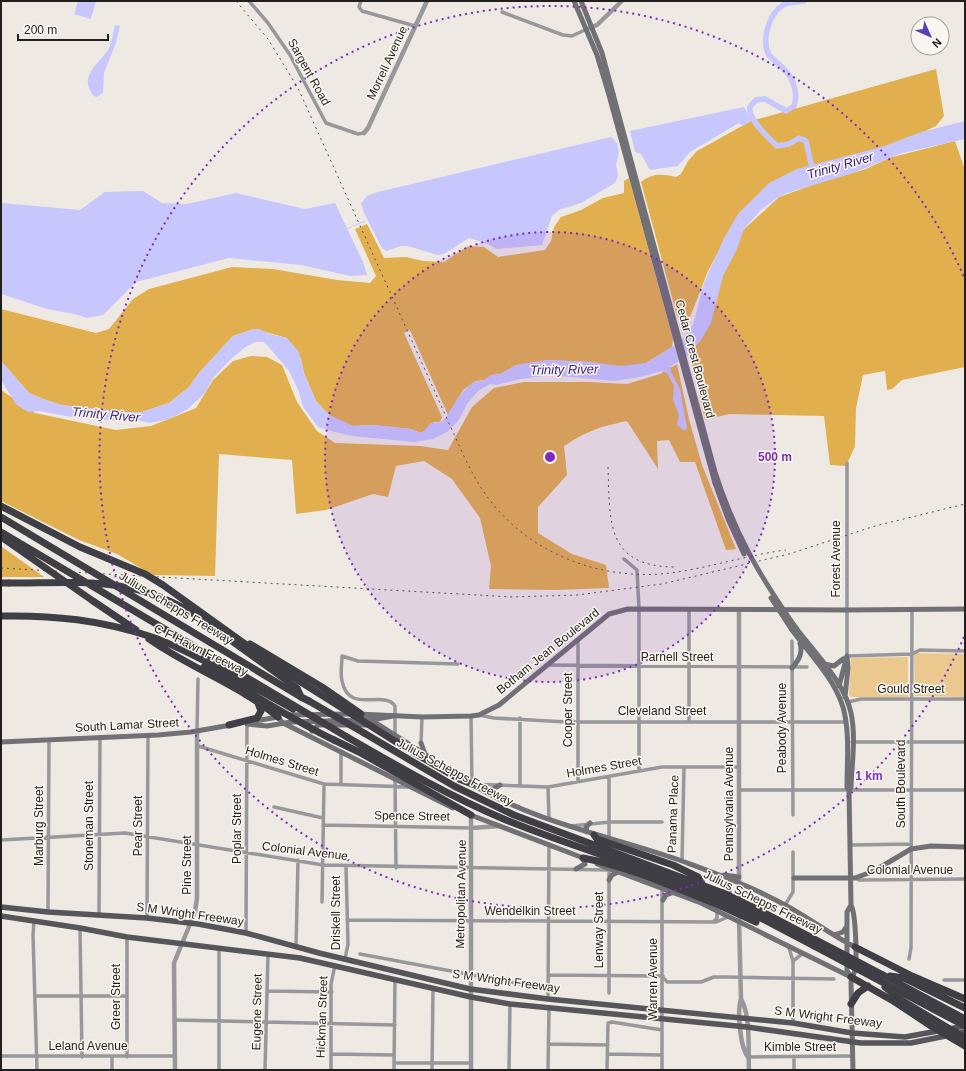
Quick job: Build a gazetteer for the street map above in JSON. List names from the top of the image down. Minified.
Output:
{"streets":{"highway":["Julius Schepps Freeway","C F Hawn Freeway"],"main road":["Cedar Crest Boulevard","Botham Jean Boulevard","South Lamar Street","Colonial Avenue","S M Wright Freeway"],"street":["Morrell Avenue","Sargent Road","Forest Avenue","Parnell Street","Gould Street","Cooper Street","Cleveland Street","Peabody Avenue","Holmes Street","South Boulevard","Pennsylvania Avenue","Panama Place","Spence Street","Marburg Street","Stoneman Street","Pear Street","Poplar Street","Pine Street","Metropolitan Avenue","Wendelkin Street","Driskell Street","Lenway Street","Warren Avenue","Greer Street","Eugene Street","Hickman Street","Leland Avenue","Kimble Street"]},"crossings":[["Morrell Avenue","Sargent Road"],["Cedar Crest Boulevard","Gould Street"],["Cedar Crest Boulevard","Cleveland Street"],["Forest Avenue","Botham Jean Boulevard"],["Julius Schepps Freeway","C F Hawn Freeway"],["Julius Schepps Freeway","Botham Jean Boulevard"],["Julius Schepps Freeway","South Lamar Street"],["Julius Schepps Freeway","Holmes Street"],["Julius Schepps Freeway","Pennsylvania Avenue"],["Julius Schepps Freeway","Panama Place"],["Julius Schepps Freeway","Spence Street"],["Julius Schepps Freeway","Colonial Avenue"],["Julius Schepps Freeway","Metropolitan Avenue"],["Julius Schepps Freeway","Wendelkin Street"],["Julius Schepps Freeway","S M Wright Freeway"],["Julius Schepps Freeway","Lenway Street"],["Julius Schepps Freeway","Warren Avenue"],["Botham Jean Boulevard","Parnell Street"],["Botham Jean Boulevard","Cooper Street"],["Botham Jean Boulevard","Cleveland Street"],["Botham Jean Boulevard","South Lamar Street"],["Botham Jean Boulevard","Pennsylvania Avenue"],["Parnell Street","Cooper Street"],["Parnell Street","Peabody Avenue"],["Parnell Street","Pennsylvania Avenue"],["Gould Street","South Boulevard"],["Cooper Street","Cleveland Street"],["Cooper Street","Holmes Street"],["Cleveland Street","Peabody Avenue"],["Cleveland Street","Pennsylvania Avenue"],["South Lamar Street","Marburg Street"],["South Lamar Street","Stoneman Street"],["South Lamar Street","Pear Street"],["South Lamar Street","Poplar Street"],["South Lamar Street","Pine Street"],["Holmes Street","Pennsylvania Avenue"],["Holmes Street","Panama Place"],["Holmes Street","Poplar Street"],["Holmes Street","Pine Street"],["South Boulevard","Colonial Avenue"],["Pennsylvania Avenue","S M Wright Freeway"],["Pennsylvania Avenue","Kimble Street"],["Spence Street","Metropolitan Avenue"],["Marburg Street","Colonial Avenue"],["Marburg Street","S M Wright Freeway"],["Stoneman Street","Colonial Avenue"],["Stoneman Street","S M Wright Freeway"],["Pear Street","Colonial Avenue"],["Pear Street","S M Wright Freeway"],["Poplar Street","Colonial Avenue"],["Poplar Street","S M Wright Freeway"],["Colonial Avenue","Pine Street"],["Colonial Avenue","Metropolitan Avenue"],["Colonial Avenue","Driskell Street"],["Colonial Avenue","Lenway Street"],["Pine Street","S M Wright Freeway"],["Pine Street","Leland Avenue"],["Metropolitan Avenue","Wendelkin Street"],["Metropolitan Avenue","S M Wright Freeway"],["Wendelkin Street","Driskell Street"],["Wendelkin Street","Lenway Street"],["Wendelkin Street","Warren Avenue"],["Driskell Street","S M Wright Freeway"],["S M Wright Freeway","Warren Avenue"],["S M Wright Freeway","Greer Street"],["S M Wright Freeway","Eugene Street"],["S M Wright Freeway","Hickman Street"],["Greer Street","Leland Avenue"]],"water":["Trinity River"],"scale_bar":"200 m","north":"bottom right","rings":["500 m","1 km"]}
